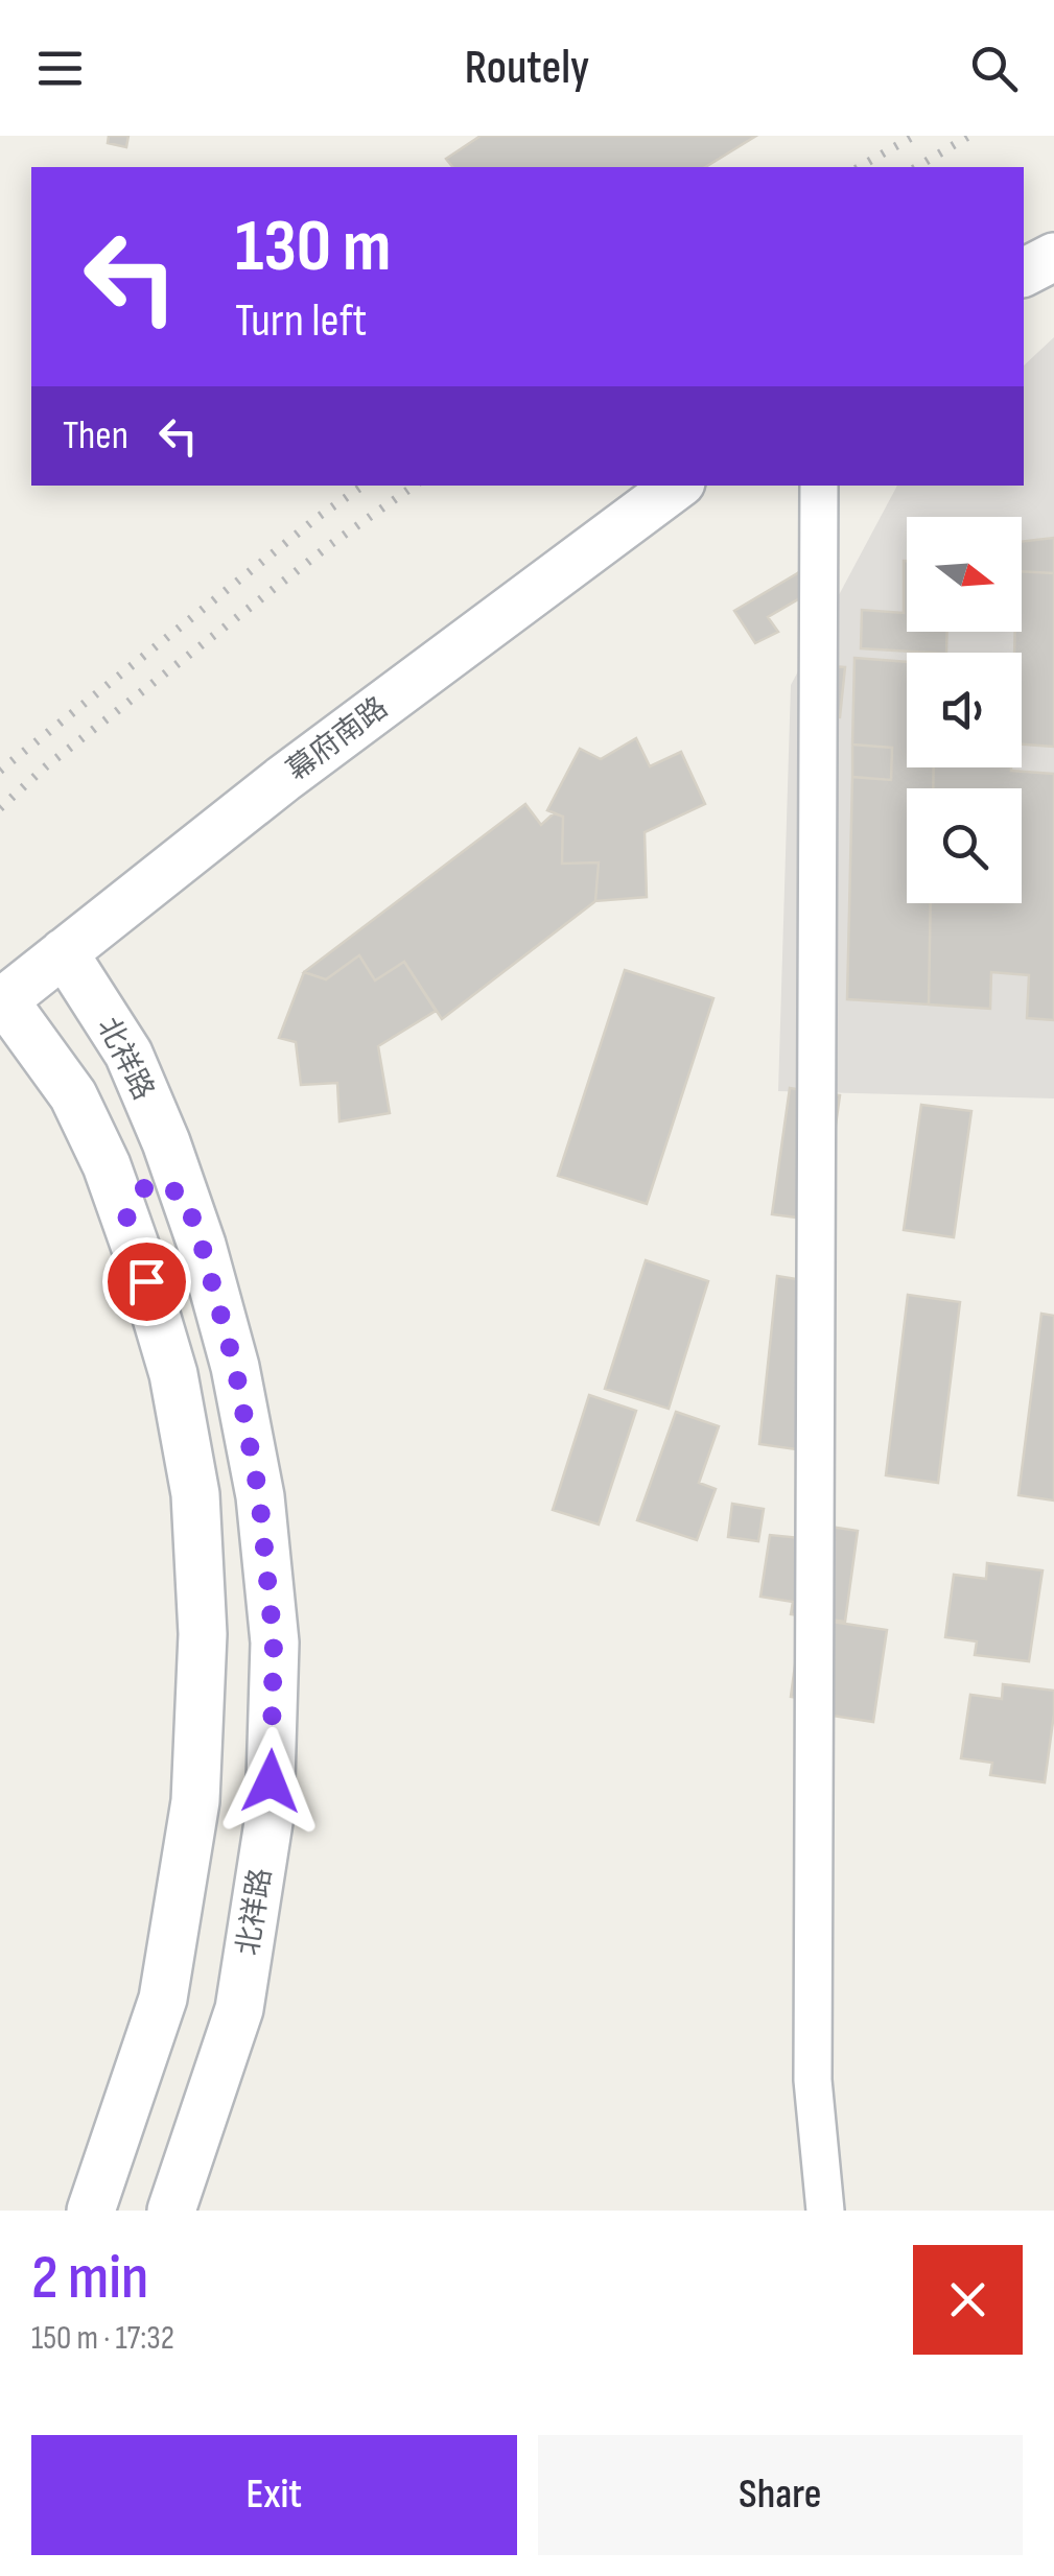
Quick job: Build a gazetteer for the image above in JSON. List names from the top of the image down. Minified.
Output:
{"streets":{"street":["幕府南路","北祥路"]},"crossings":[["幕府南路","北祥路"]],"north":"right","page":{"header":"Routely","turn":["130 m","Turn left"],"then":"Then","heading":["2 min","150 m · 17:32"],"buttons":["Exit","Share"]}}
